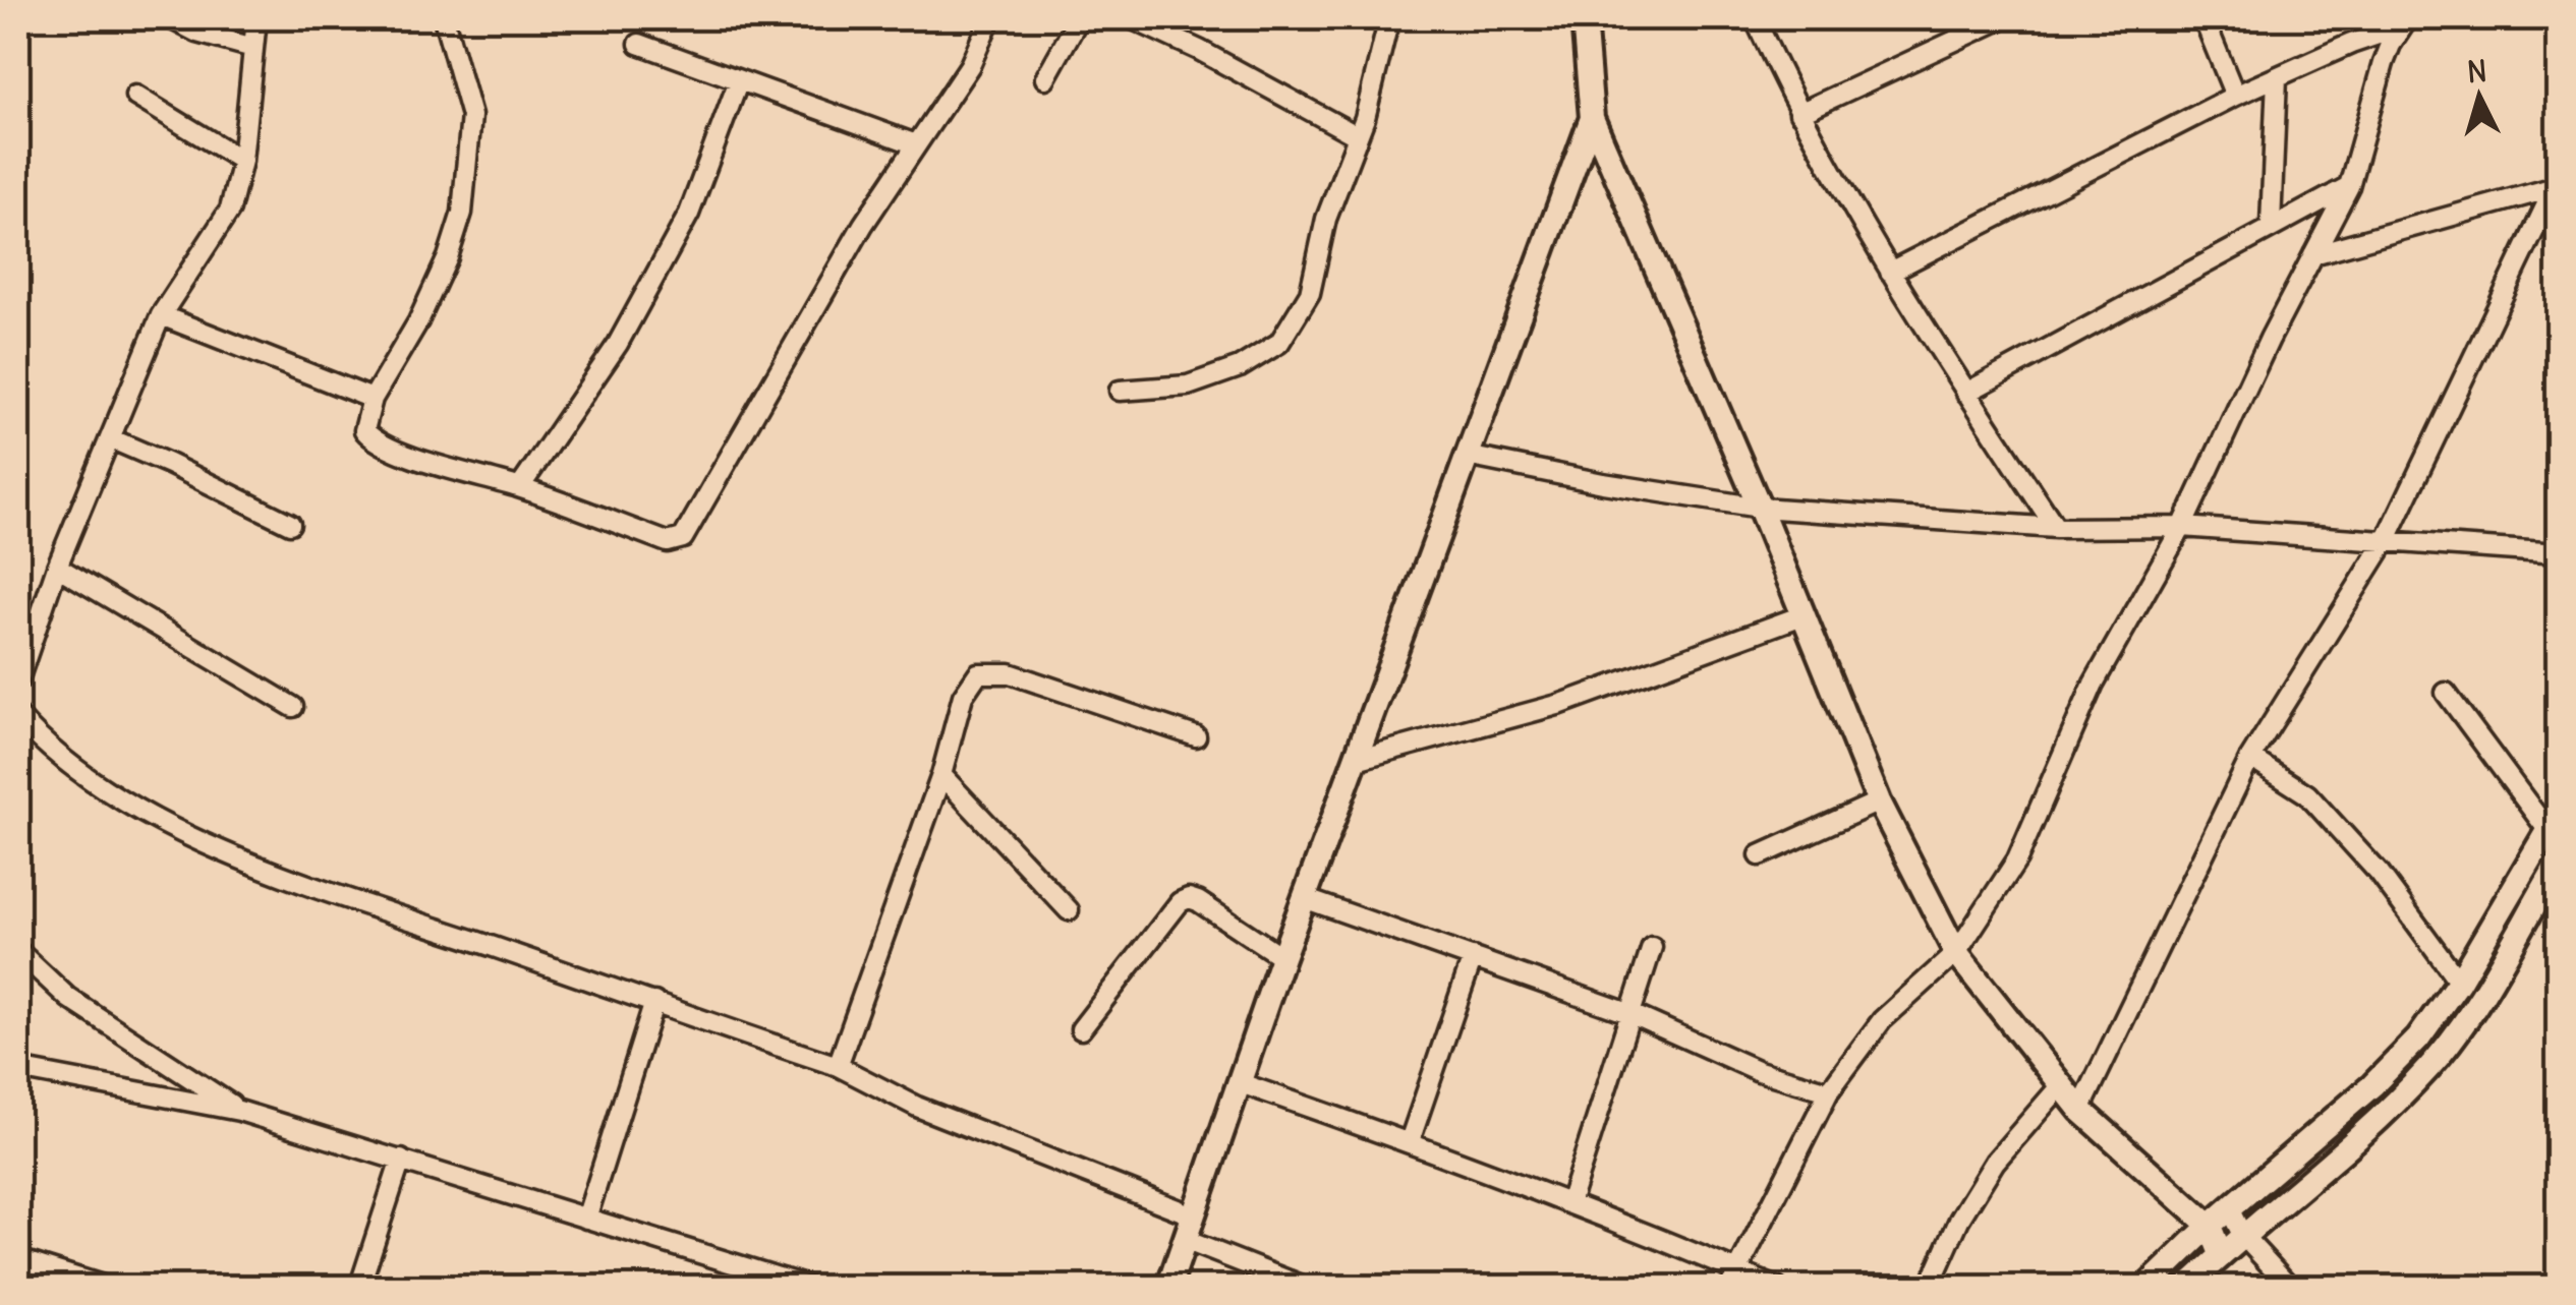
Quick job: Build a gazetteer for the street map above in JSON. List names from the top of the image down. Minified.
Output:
{"north":"top"}
